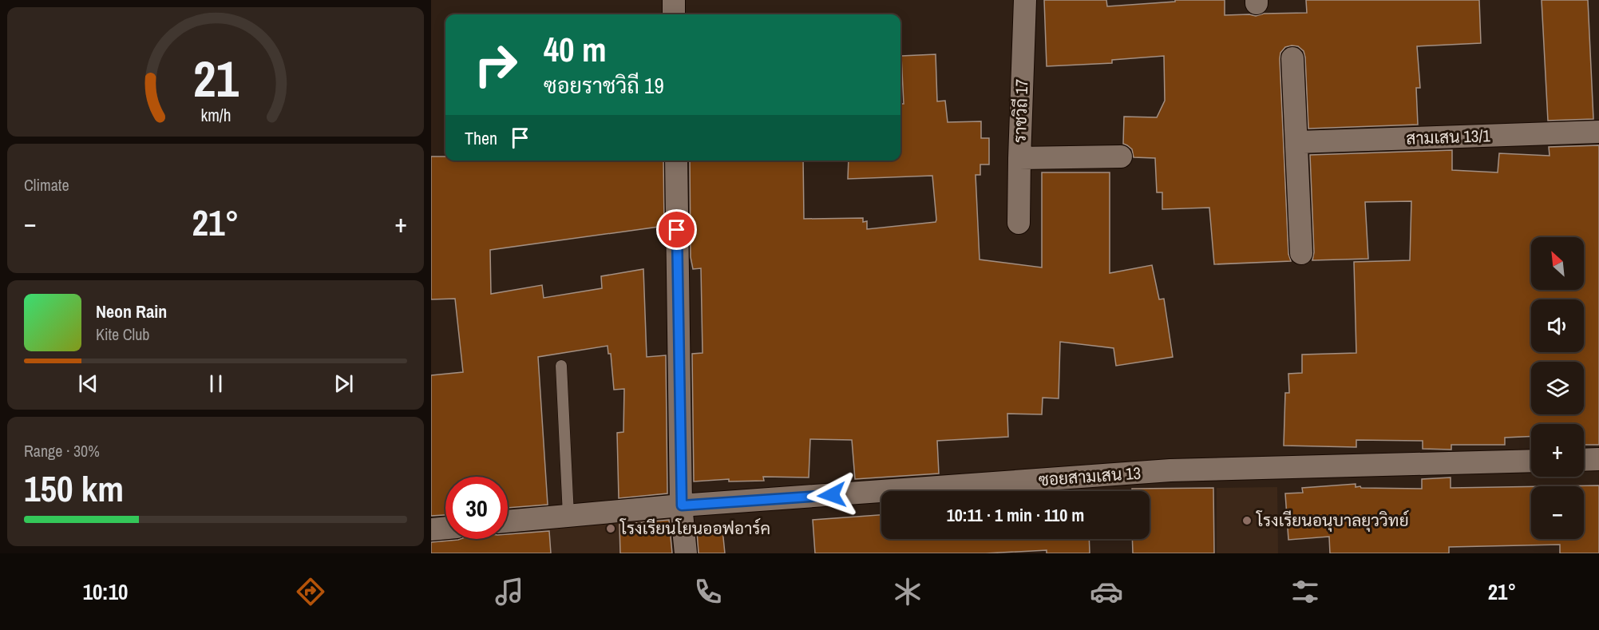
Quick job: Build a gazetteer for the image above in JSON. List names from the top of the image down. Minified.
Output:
{"streets":{"street":["ราชวิถี 17","สามเสน 13/1","ซอยสามเสน 13"]},"places":["โรงเรียนอนุบาลยุววิทย์","โรงเรียนโยนออฟอาร์ค"],"north":"top left","page":{"turn":["40 m","ซอยราชวิถี 19"],"then":"Then","tile":["Climate",["Range · 30%","150 km"]],"heat":["−","21°","+"],"map_buttons":["+","−"],"song":["Neon Rain","Kite Club"],"limit":"30","trip":"10:11 · 1 min · 110 m","tabs":["10:10","21°"],"gauge":["21","km/h"]}}
